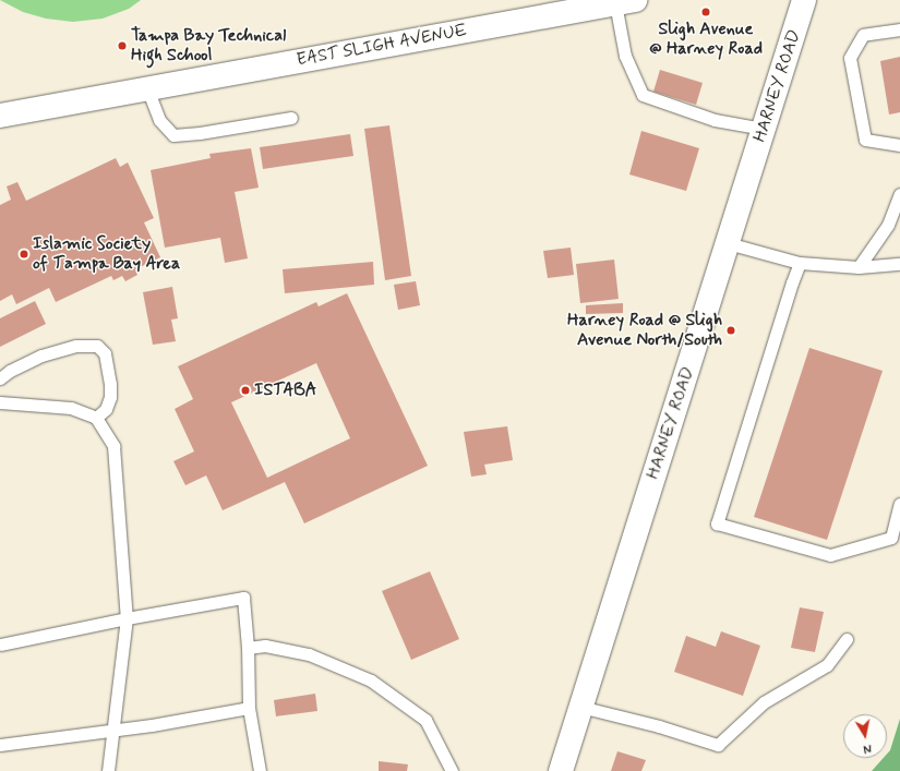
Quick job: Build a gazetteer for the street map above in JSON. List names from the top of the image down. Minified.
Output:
{"streets":{"street":["EAST SLIGH AVENUE","HARNEY ROAD"]},"places":["Sligh Avenue @ Harney Road","Tampa Bay Technical High School","Islamic Society of Tampa Bay Area","Harney Road @ Sligh Avenue North/South","ISTABA"],"north":"bottom"}
